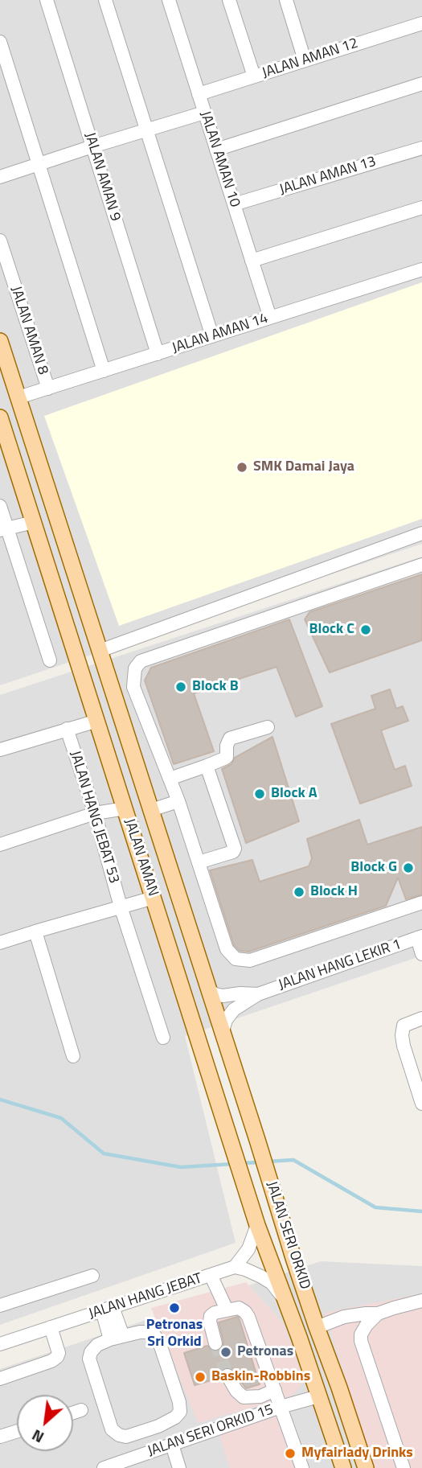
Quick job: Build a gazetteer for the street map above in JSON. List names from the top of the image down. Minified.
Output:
{"streets":{"main road":["JALAN AMAN","JALAN SERI ORKID"],"street":["JALAN AMAN 12","JALAN AMAN 10","JALAN AMAN 13","JALAN AMAN 9","JALAN AMAN 8","JALAN AMAN 14","JALAN HANG JEBAT 53","JALAN HANG LEKIR 1","JALAN HANG JEBAT","JALAN SERI ORKID 15"]},"crossings":[["JALAN AMAN 12","JALAN AMAN 10"],["JALAN AMAN 10","JALAN AMAN 13"],["JALAN AMAN 10","JALAN AMAN 14"],["JALAN AMAN 9","JALAN AMAN 14"],["JALAN AMAN 8","JALAN AMAN 14"],["JALAN AMAN 14","JALAN AMAN"],["JALAN AMAN","JALAN HANG LEKIR 1"],["JALAN AMAN","JALAN SERI ORKID"],["JALAN HANG LEKIR 1","JALAN SERI ORKID"],["JALAN SERI ORKID","JALAN SERI ORKID 15"]],"places":["SMK Damai Jaya","Block C","Block B","Block A","Block G","Block H","Petronas Sri Orkid","Petronas","Baskin-Robbins","Myfairlady Drinks"],"north":"bottom left"}
